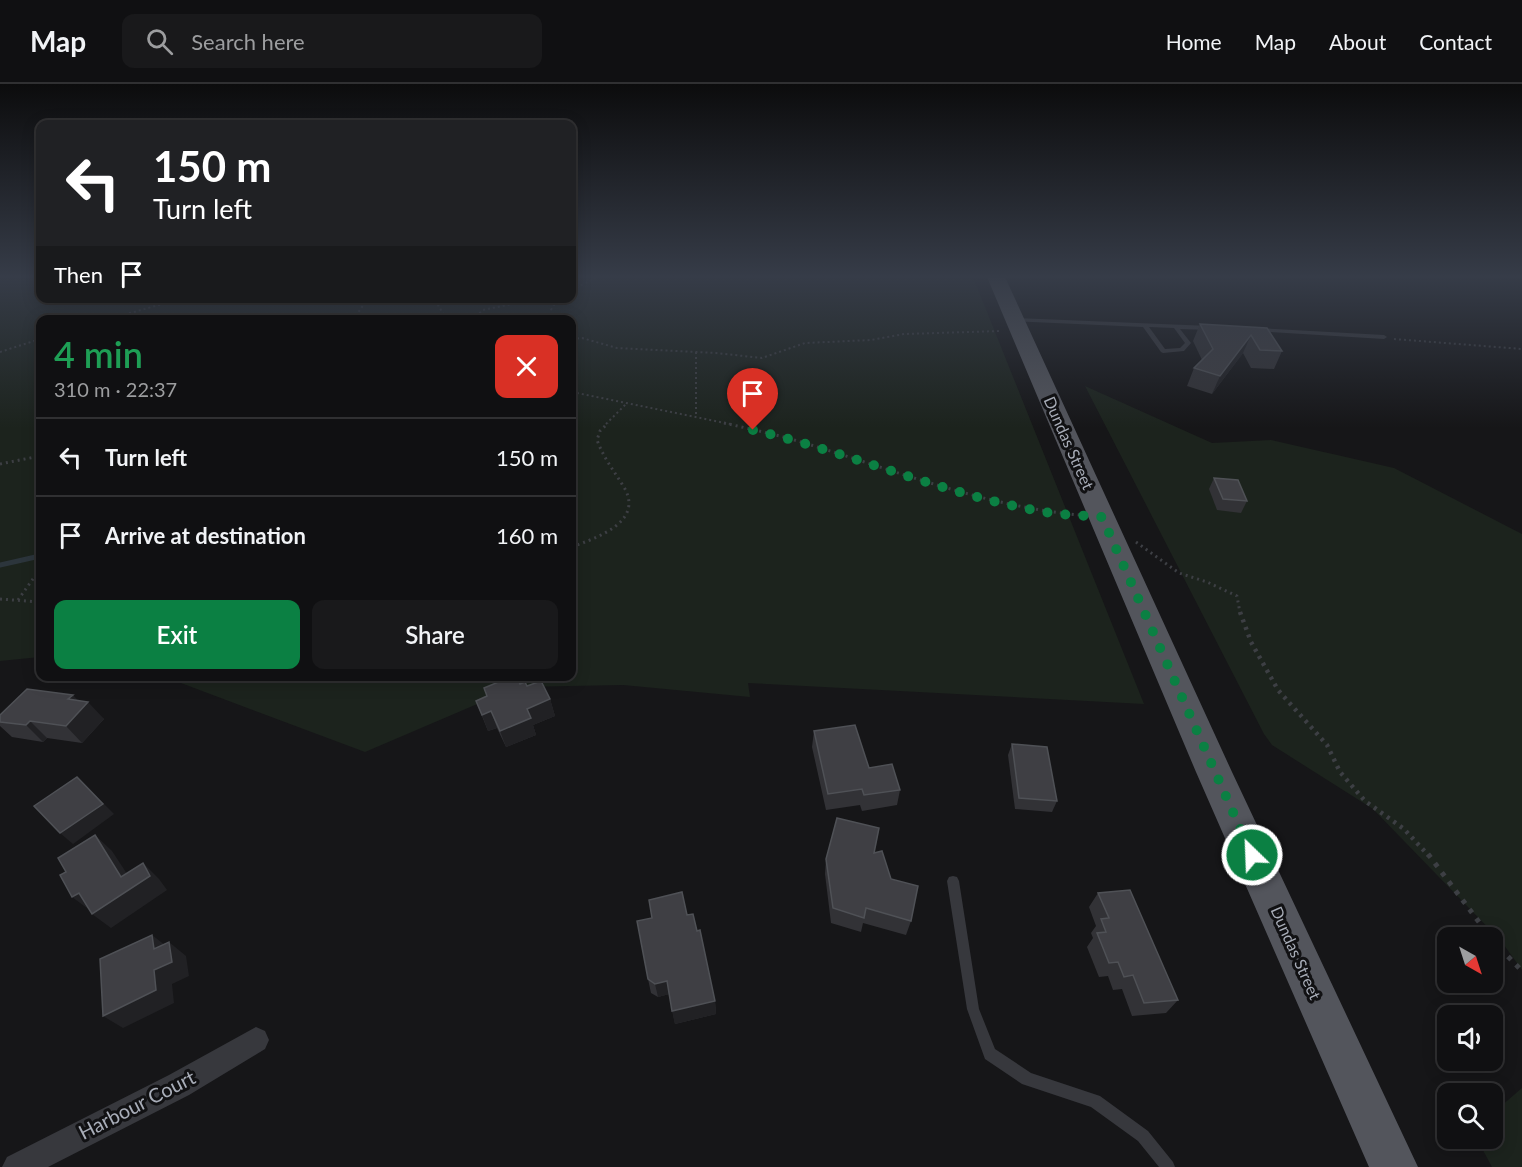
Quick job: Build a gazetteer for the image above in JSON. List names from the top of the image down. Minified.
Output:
{"streets":{"main road":["Dundas Street"],"street":["Harbour Court"]},"north":"bottom right","page":{"header":"Map","search":"Search here","nav":["Home","Map","About","Contact"],"turn":["150 m","Turn left"],"then":"Then","heading":["4 min","310 m · 22:37"],"list":[{"name":"Turn left","value":"150 m"},{"name":"Arrive at destination","value":"160 m"}],"buttons":["Exit","Share"]}}
